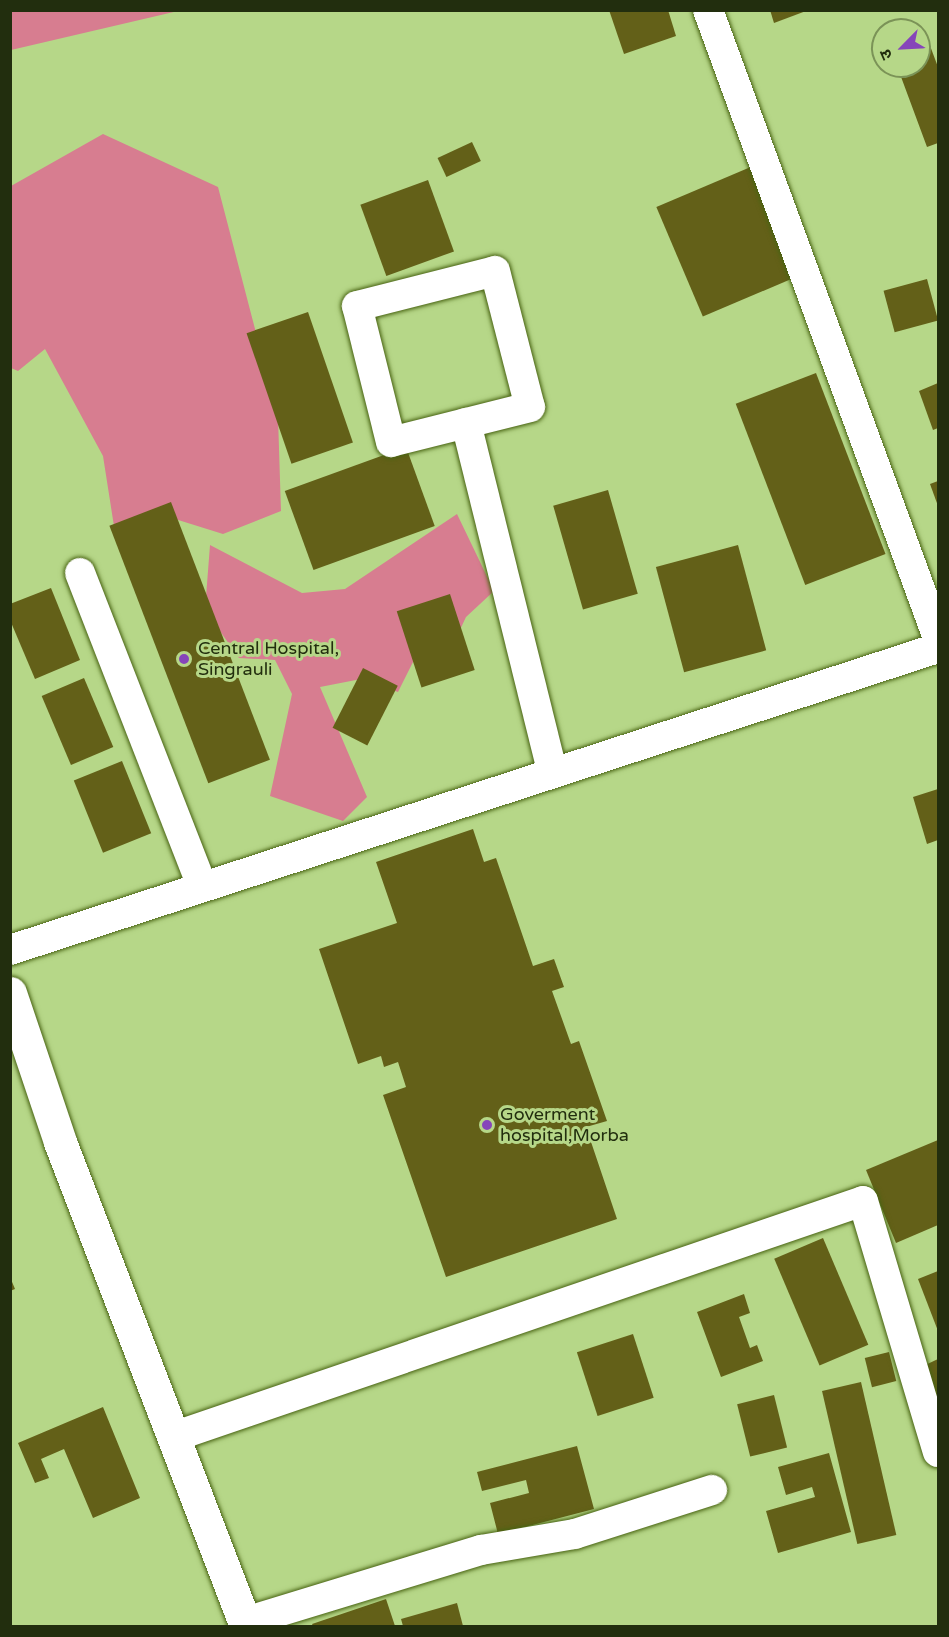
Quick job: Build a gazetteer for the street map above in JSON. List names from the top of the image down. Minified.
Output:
{"places":["Central Hospital, Singrauli","Goverment hospital,Morba"],"north":"bottom left"}
